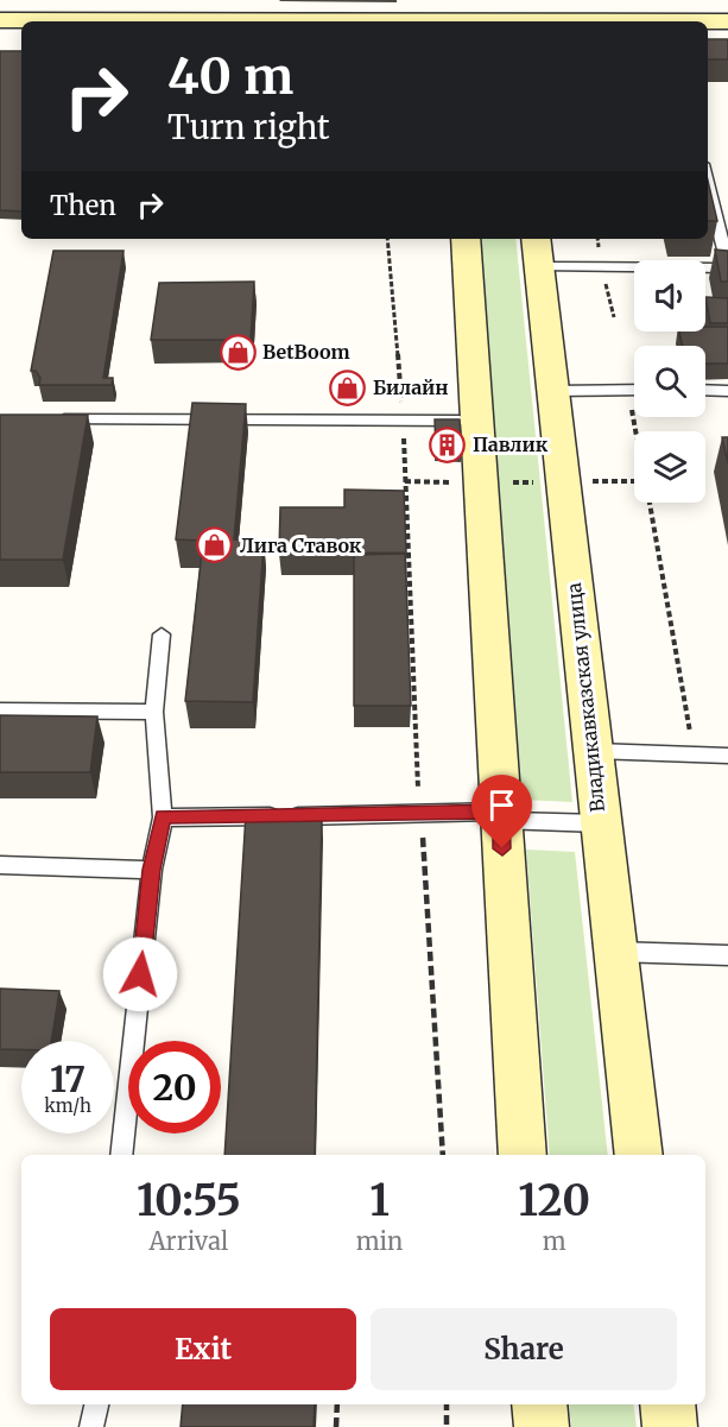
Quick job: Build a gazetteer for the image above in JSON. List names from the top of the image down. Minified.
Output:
{"streets":{"main road":["Владикавказская улица"]},"places":{"shop":["BetBoom","Билайн","Лига Ставок"],"building":["Павлик"]},"page":{"turn":["40 m","Turn right"],"then":"Then","speed":"17 km/h","limit":"20","eta":["10:55","Arrival","1","min","120","m"],"buttons":["Exit","Share"]}}
